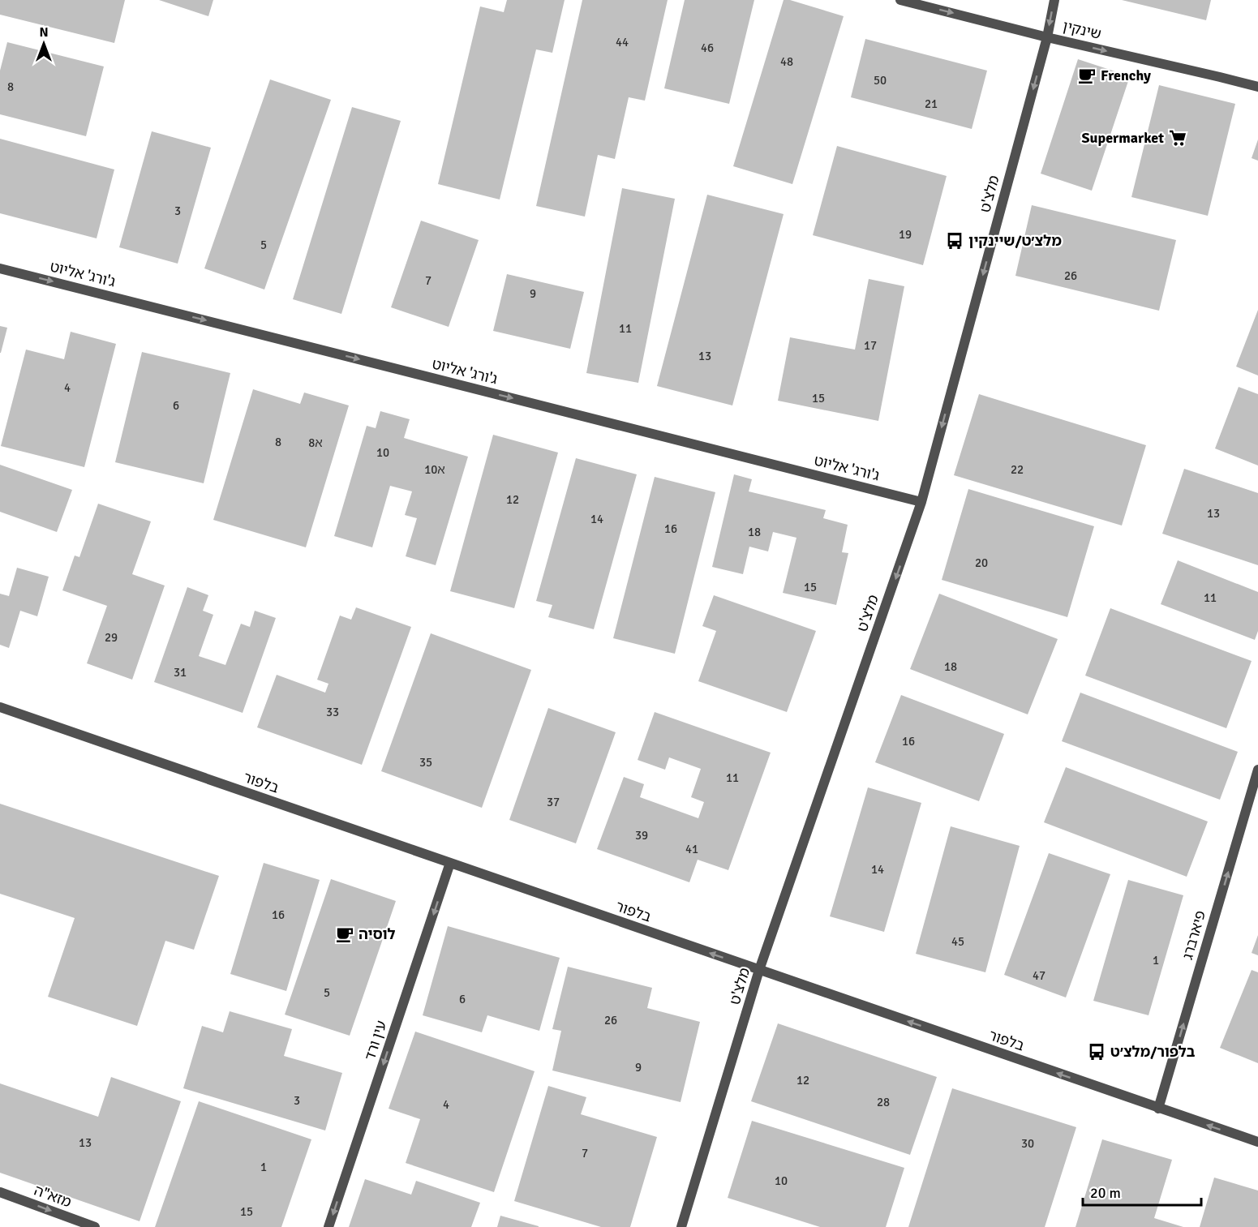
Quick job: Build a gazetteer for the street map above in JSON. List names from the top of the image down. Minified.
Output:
{"streets":{"street":["שינקין","מלצ'ט","ג'ורג' אליוט","בלפור","פיארברג","עין ורד","מזא\"ה"]},"crossings":[["שינקין","מלצ'ט"],["מלצ'ט","ג'ורג' אליוט"],["מלצ'ט","בלפור"],["בלפור","פיארברג"],["בלפור","עין ורד"]],"one_way":["שינקין","מלצ'ט","ג'ורג' אליוט","בלפור","פיארברג","עין ורד","מזא\"ה"],"places":{"cafe":["Frenchy","לוסיה"],"supermarket":["Supermarket"],"bus stop":["מלצ׳ט/שיינקין","בלפור/מלצ׳ט"]},"house_numbers":["44","46","48","50","8","21","3","19","5","26","7","9","11","17","13","4","15","6","8","8א","10","10א","22","12","13","14","16","18","20","15","11","29","18","31","33","16","35","11","37","39","41","14","16","45","1","47","5","6","26","9","12","3","28","4","13","30","7","1","10","15"],"scale_bar":"20 m","north":"top"}
